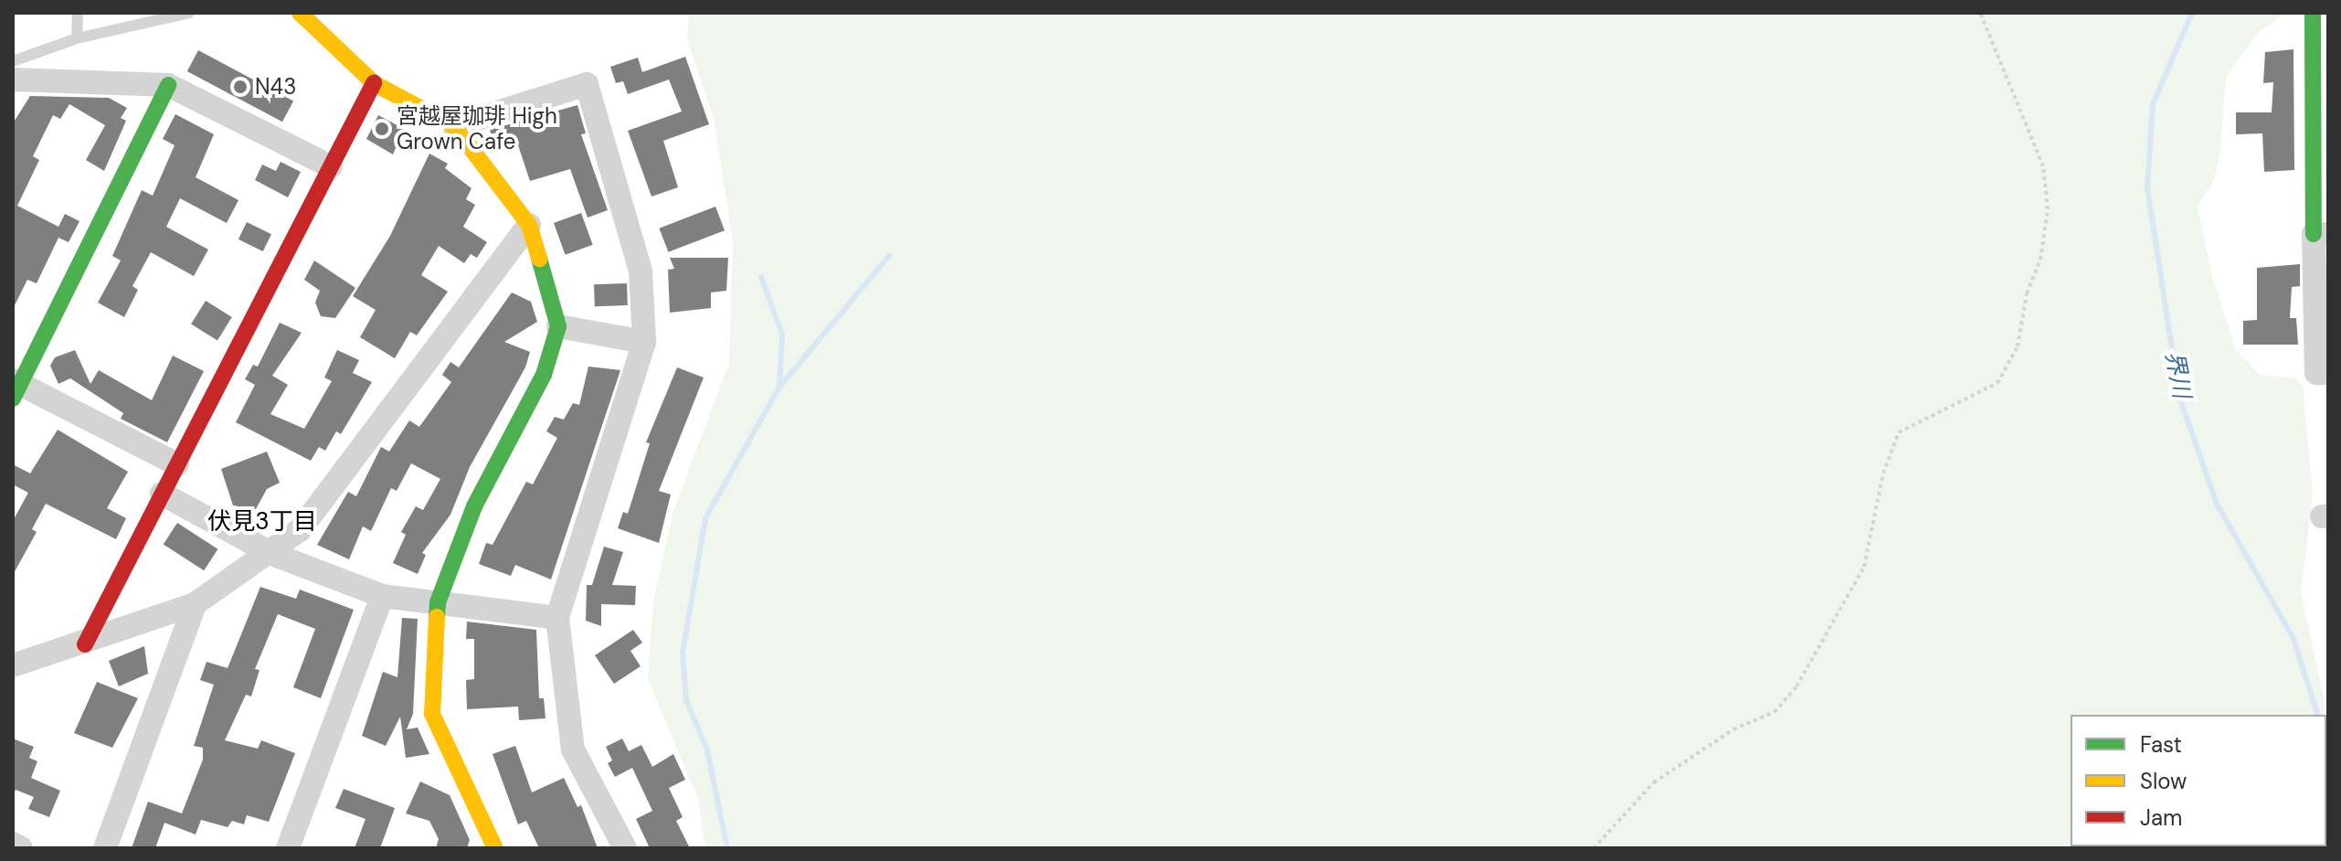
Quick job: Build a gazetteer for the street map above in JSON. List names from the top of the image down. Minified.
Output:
{"districts":["伏見3丁目"],"water":["界川"],"places":["N43","宮越屋珈琲 High Grown Cafe"],"legend":["Fast","Slow","Jam"]}
